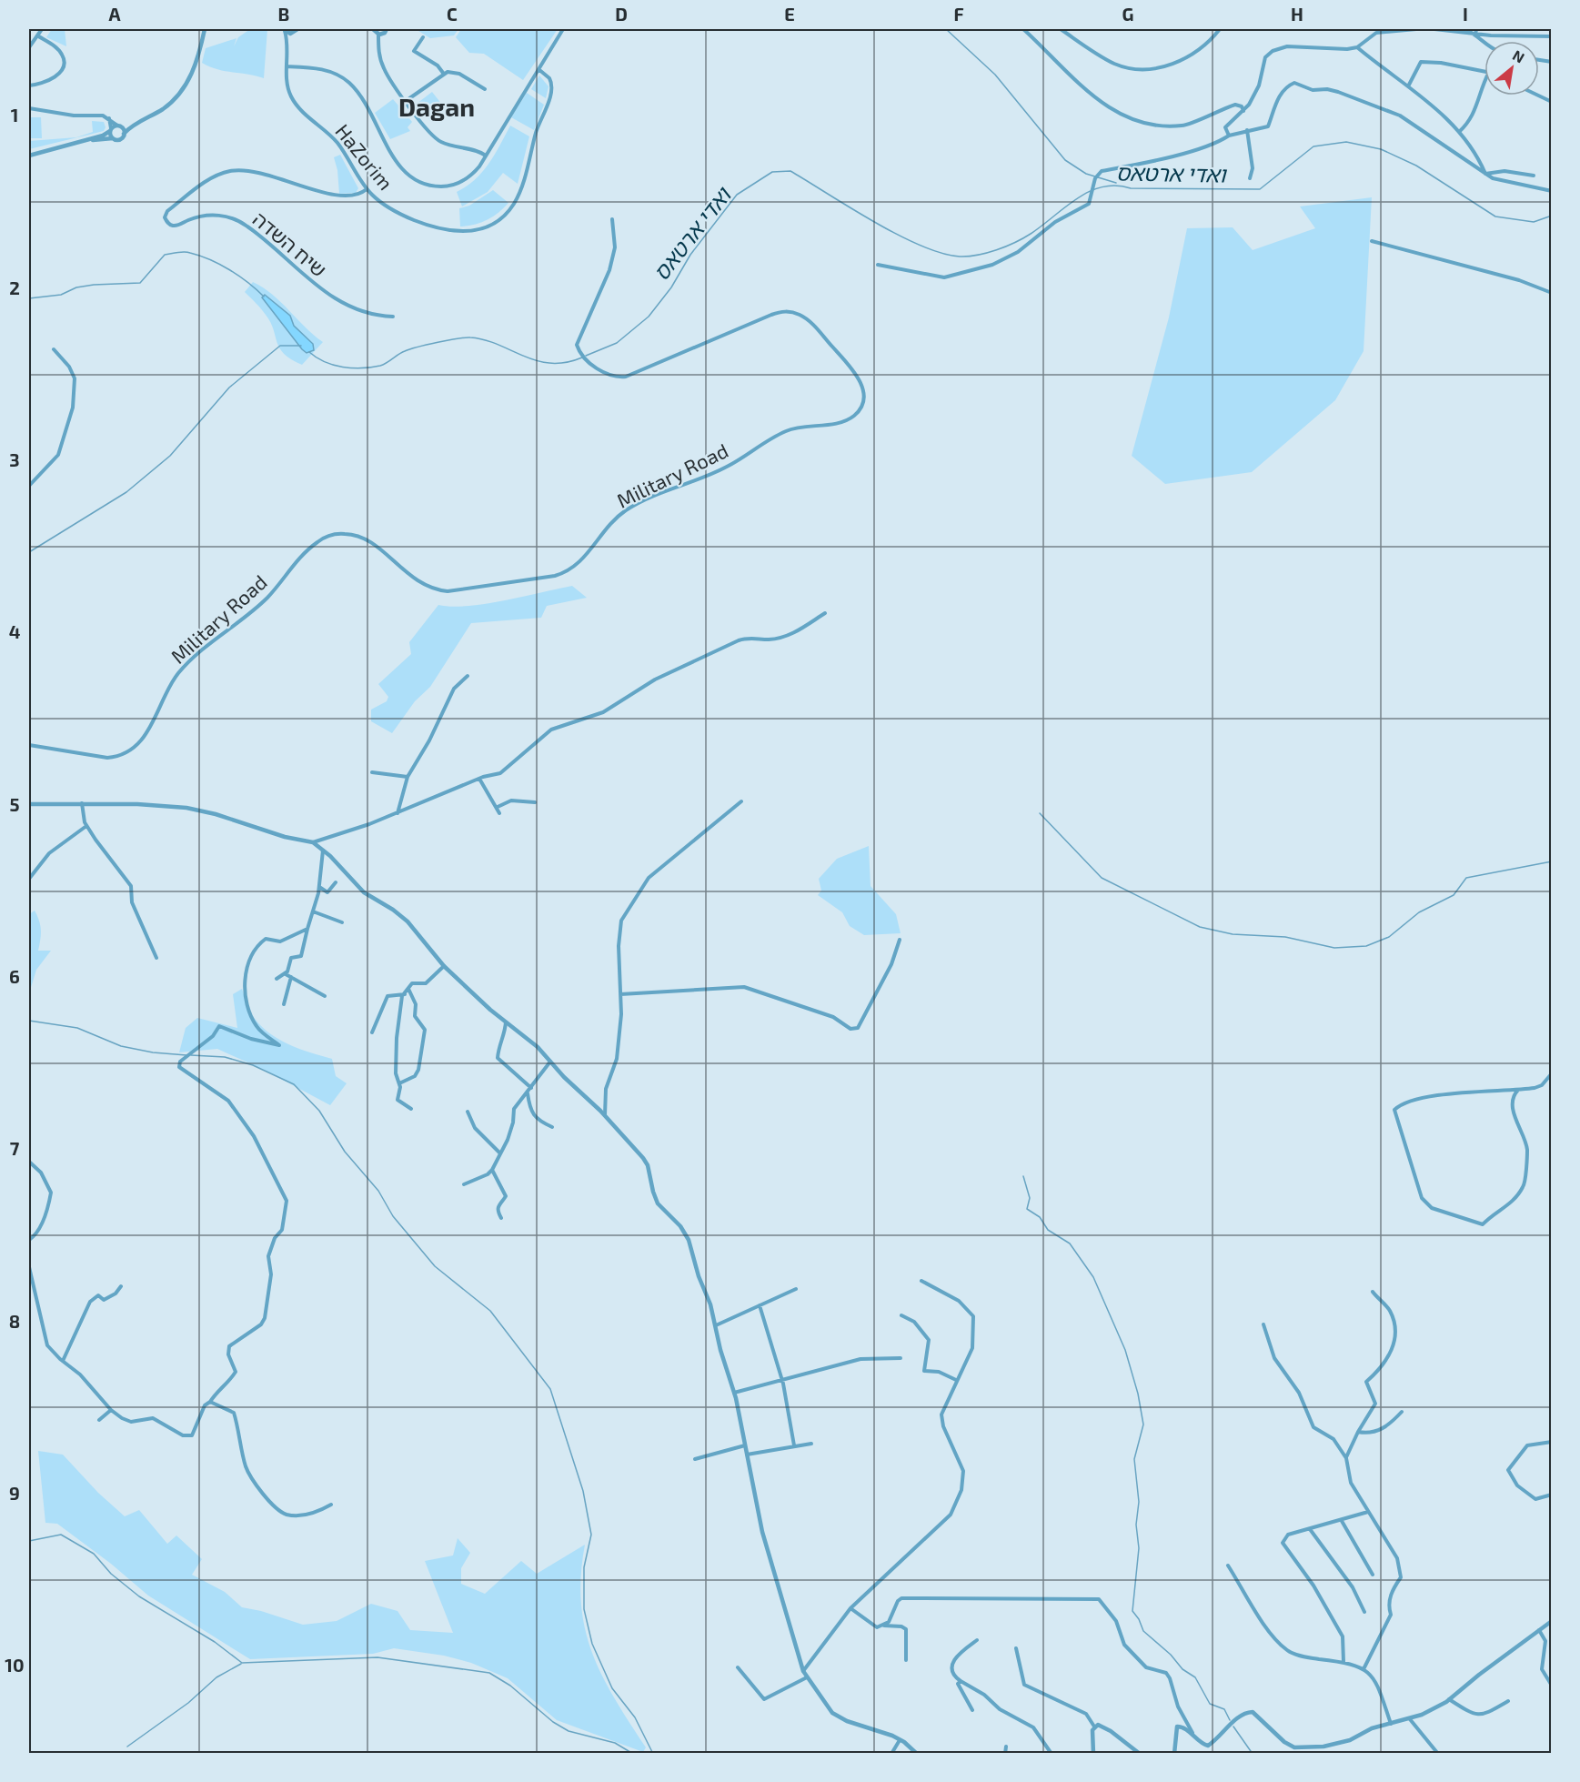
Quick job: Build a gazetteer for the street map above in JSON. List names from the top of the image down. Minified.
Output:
{"streets":{"street":["HaZorim","שיח השדה","Military Road"]},"crossings":[["HaZorim","שיח השדה"]],"districts":["Dagan"],"water":["ואדי ארטאס"],"north":"top right","grid":{"columns":["A","B","C","D","E","F","G","H","I"],"rows":["1","2","3","4","5","6","7","8","9","10"]}}
